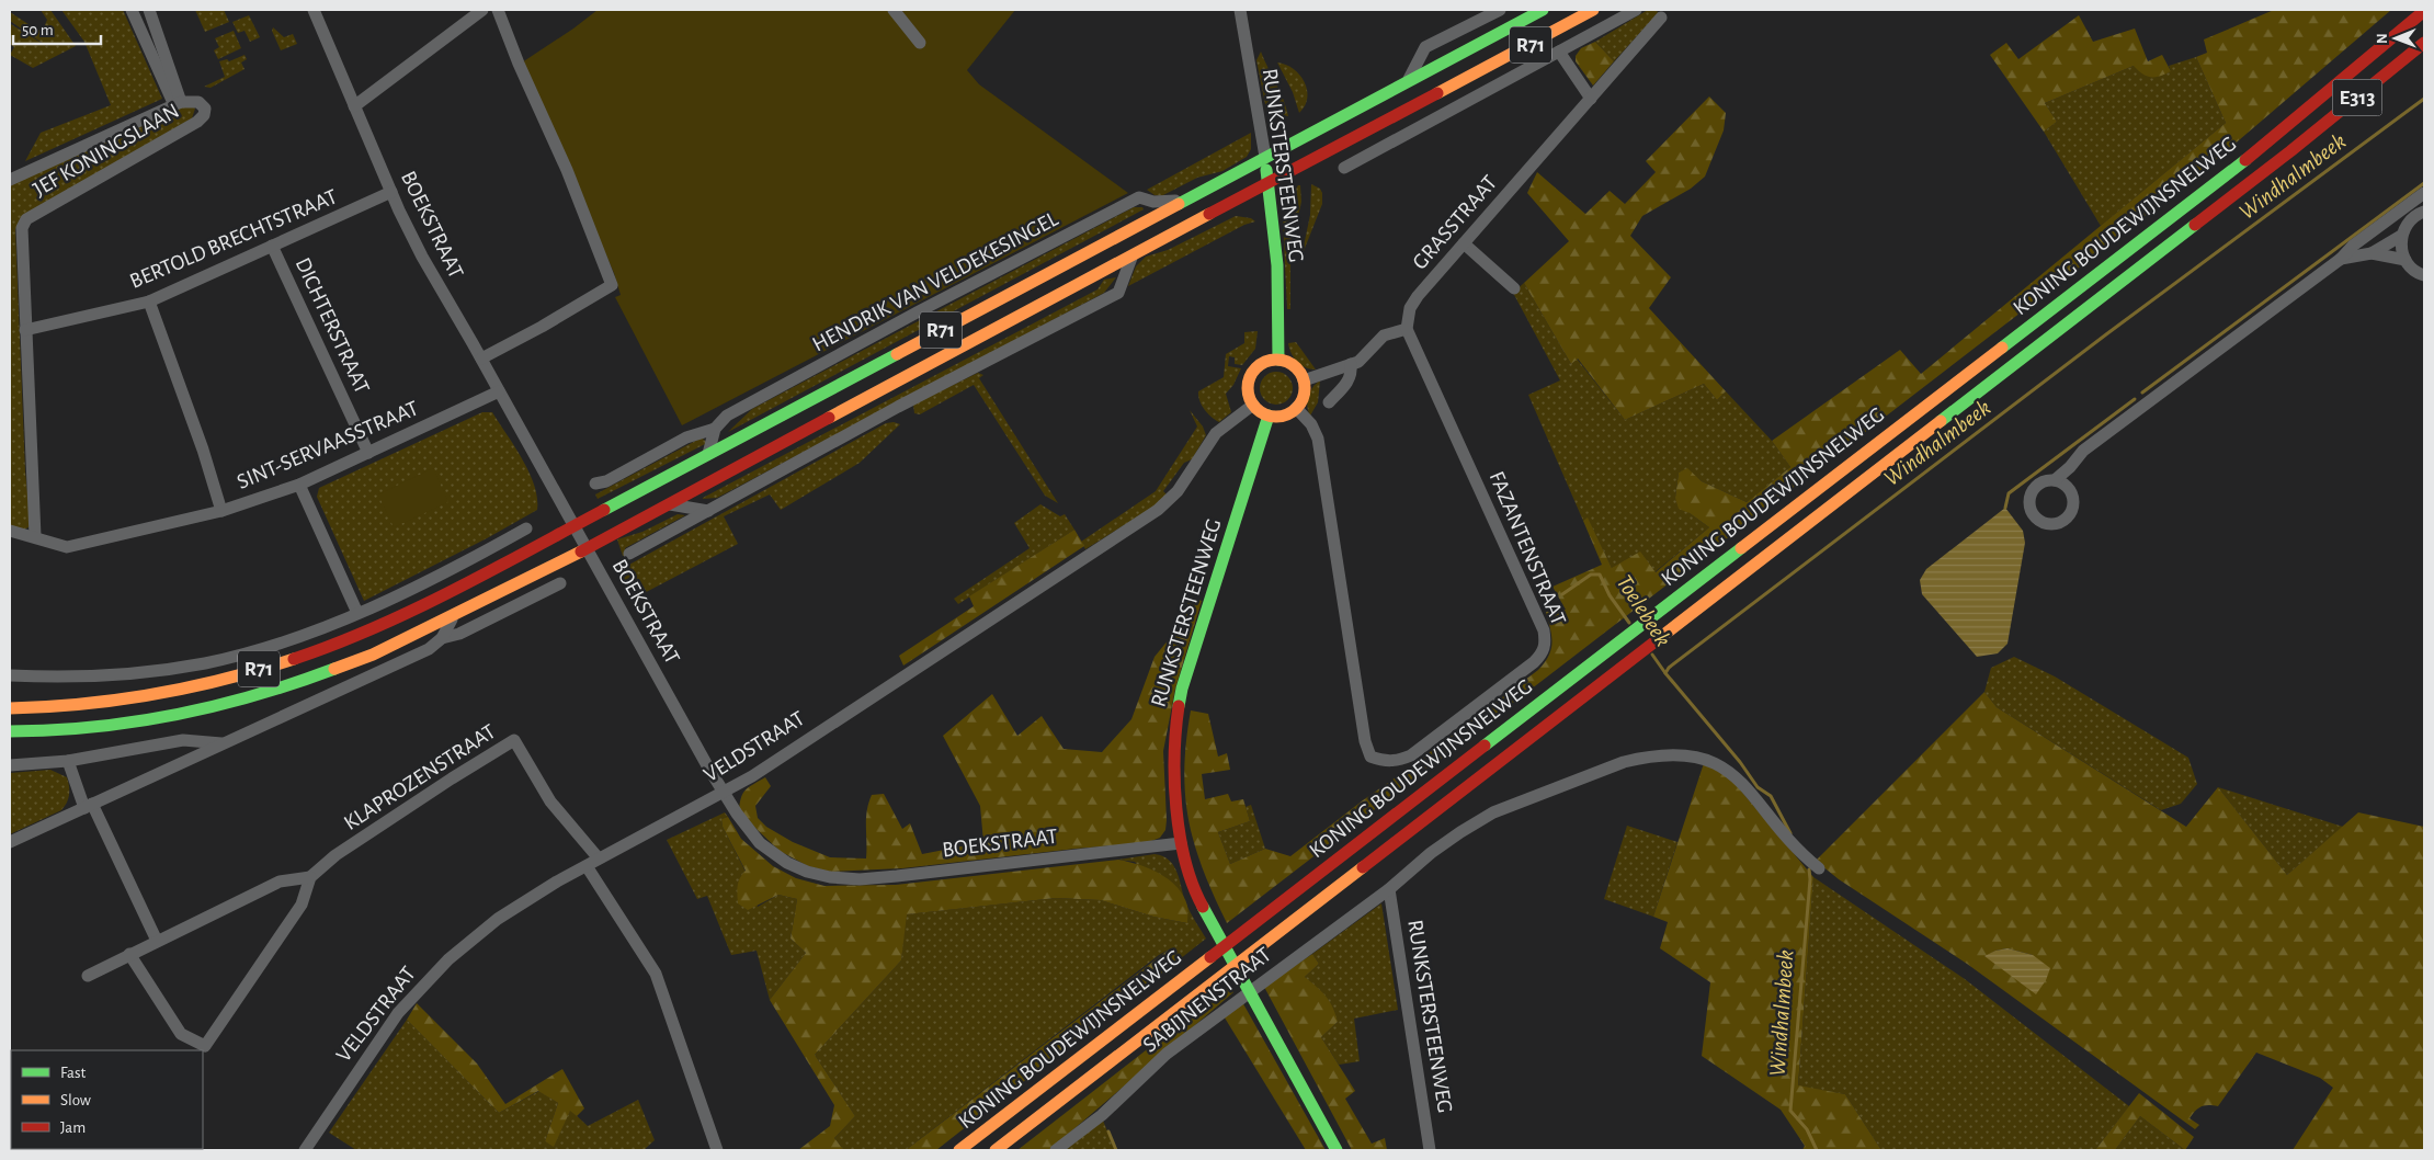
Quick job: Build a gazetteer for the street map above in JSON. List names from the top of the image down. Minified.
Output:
{"streets":{"main road":["R71","E313","RUNKSTERSTEENWEG","KONING BOUDEWIJNSNELWEG","HENDRIK VAN VELDEKESINGEL"],"street":["JEF KONINGSLAAN","GRASSTRAAT","BOEKSTRAAT","BERTOLD BRECHTSTRAAT","DICHTERSTRAAT","SINT-SERVAASSTRAAT","FAZANTENSTRAAT","VELDSTRAAT","KLAPROZENSTRAAT","SABIJNENSTRAAT"]},"crossings":[["R71","RUNKSTERSTEENWEG"],["R71","BOEKSTRAAT"],["R71","HENDRIK VAN VELDEKESINGEL"],["JEF KONINGSLAAN","BERTOLD BRECHTSTRAAT"],["JEF KONINGSLAAN","SINT-SERVAASSTRAAT"],["RUNKSTERSTEENWEG","BOEKSTRAAT"],["RUNKSTERSTEENWEG","HENDRIK VAN VELDEKESINGEL"],["RUNKSTERSTEENWEG","FAZANTENSTRAAT"],["RUNKSTERSTEENWEG","VELDSTRAAT"],["RUNKSTERSTEENWEG","SABIJNENSTRAAT"],["GRASSTRAAT","FAZANTENSTRAAT"],["BOEKSTRAAT","BERTOLD BRECHTSTRAAT"],["BOEKSTRAAT","HENDRIK VAN VELDEKESINGEL"],["BOEKSTRAAT","SINT-SERVAASSTRAAT"],["BOEKSTRAAT","VELDSTRAAT"],["BERTOLD BRECHTSTRAAT","DICHTERSTRAAT"],["DICHTERSTRAAT","SINT-SERVAASSTRAAT"],["FAZANTENSTRAAT","VELDSTRAAT"],["VELDSTRAAT","KLAPROZENSTRAAT"]],"water":["Windhalmbeek","Toelebeek"],"legend":["Fast","Slow","Jam"],"scale_bar":"50 m","north":"left"}
